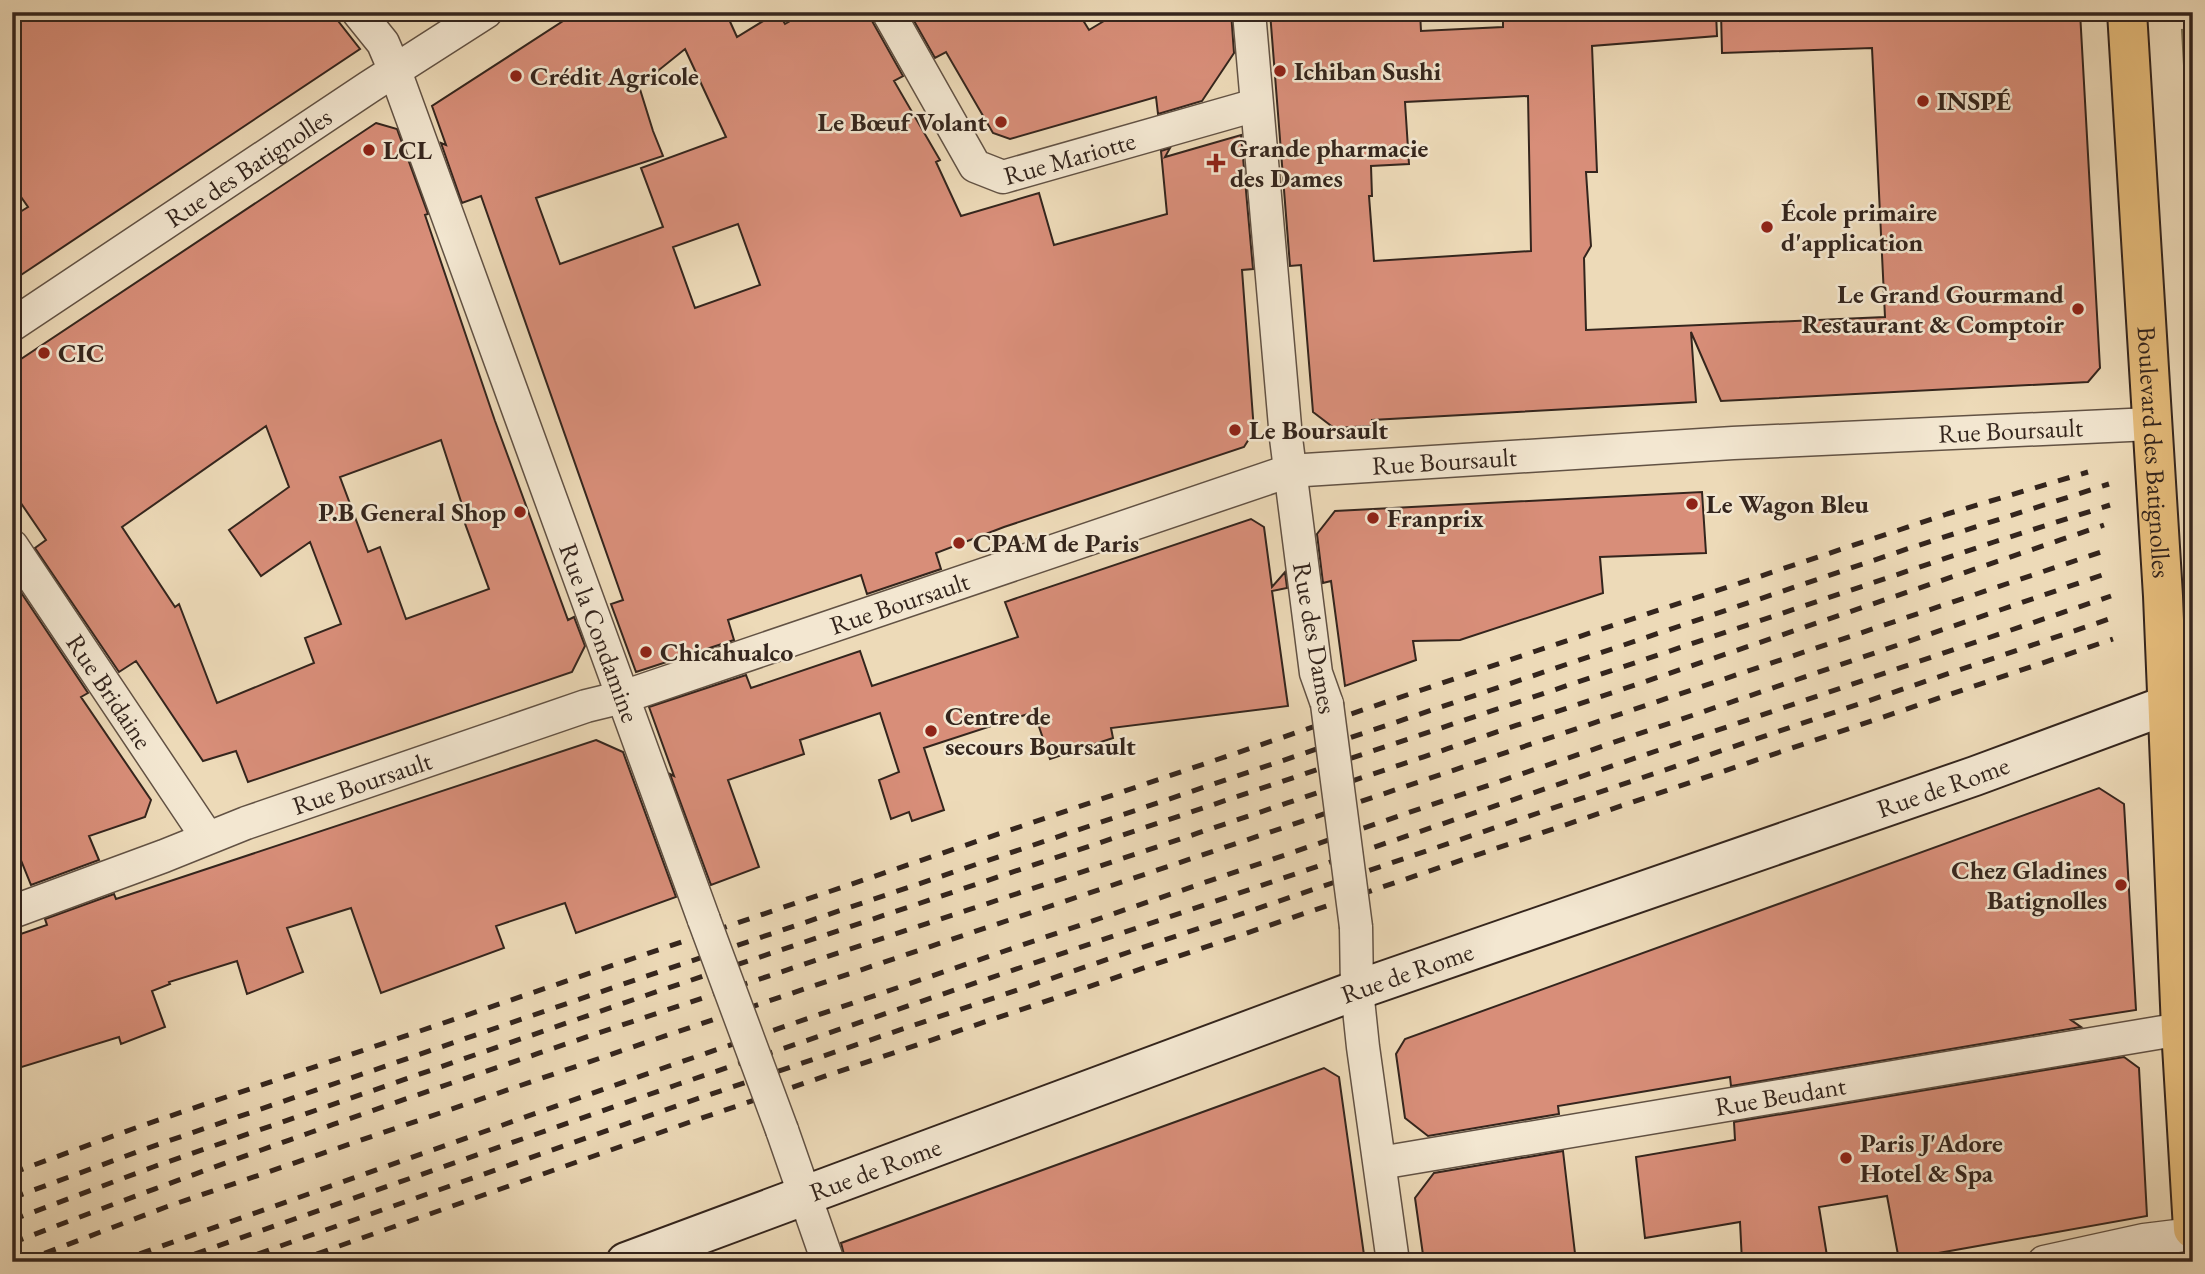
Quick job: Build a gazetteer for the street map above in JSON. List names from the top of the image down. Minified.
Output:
{"streets":{"main road":["Boulevard des Batignolles","Rue de Rome"],"street":["Rue Mariotte","Rue des Batignolles","Rue Boursault","Rue la Condamine","Rue des Dames","Rue Bridaine","Rue Beudant"]},"crossings":[["Rue Mariotte","Rue des Dames"],["Rue des Batignolles","Rue la Condamine"],["Rue Boursault","Boulevard des Batignolles"],["Rue Boursault","Rue la Condamine"],["Rue Boursault","Rue des Dames"],["Rue Boursault","Rue Bridaine"],["Boulevard des Batignolles","Rue de Rome"],["Boulevard des Batignolles","Rue Beudant"],["Rue la Condamine","Rue de Rome"],["Rue des Dames","Rue de Rome"],["Rue des Dames","Rue Beudant"]],"places":{"other":["Ichiban Sushi","Crédit Agricole","INSPÉ","Le Bœuf Volant","LCL","École primaire d'application","Le Grand Gourmand Restaurant & Comptoir","CIC","Le Boursault","Le Wagon Bleu","P.B General Shop","Franprix","CPAM de Paris","Chicahualco","Centre de secours Boursault","Chez Gladines Batignolles","Paris J'Adore Hotel & Spa"],"health":["Grande pharmacie des Dames"]}}
